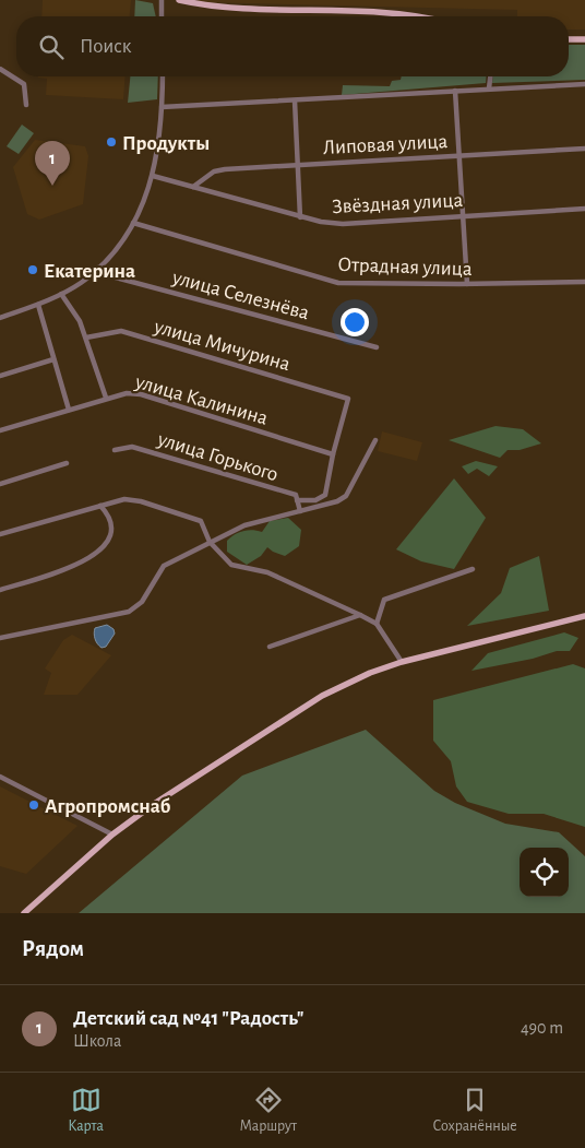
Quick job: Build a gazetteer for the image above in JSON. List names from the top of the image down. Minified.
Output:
{"streets":{"street":["Липовая улица","Звёздная улица","Отрадная улица","улица Селезнёва","улица Мичурина","улица Калинина","улица Горького"]},"crossings":[["Липовая улица","Звёздная улица"],["улица Мичурина","улица Калинина"]],"places":["Продукты","Екатерина","Агропромснаб"],"page":{"search":"Поиск","pins":"1","heading":"Рядом","list":[{"mark":"1","name":"Детский сад №41 \"Радость\"","note":"Школа","value":"490 m"}],"nav":["Карта","Маршрут","Сохранённые"]}}
